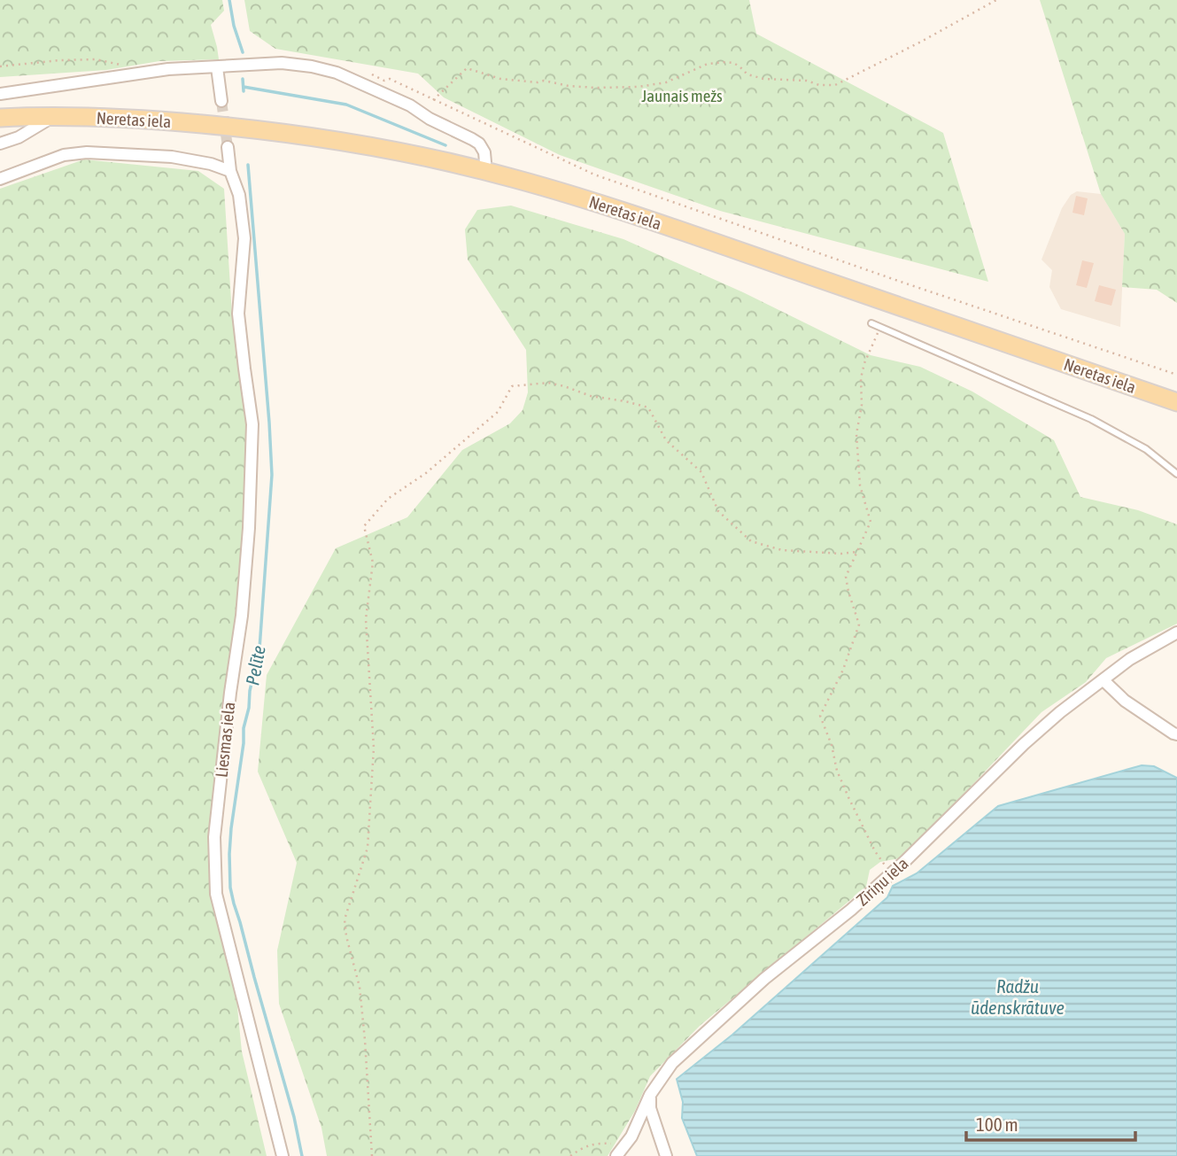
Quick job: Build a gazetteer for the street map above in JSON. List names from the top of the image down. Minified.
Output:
{"streets":{"main road":["Neretas iela"],"street":["Liesmas iela","Zīriņu iela"]},"water":["Pelīte","Radžu ūdenskrātuve"],"parks":["Jaunais mežs"],"scale_bar":"100 m"}
